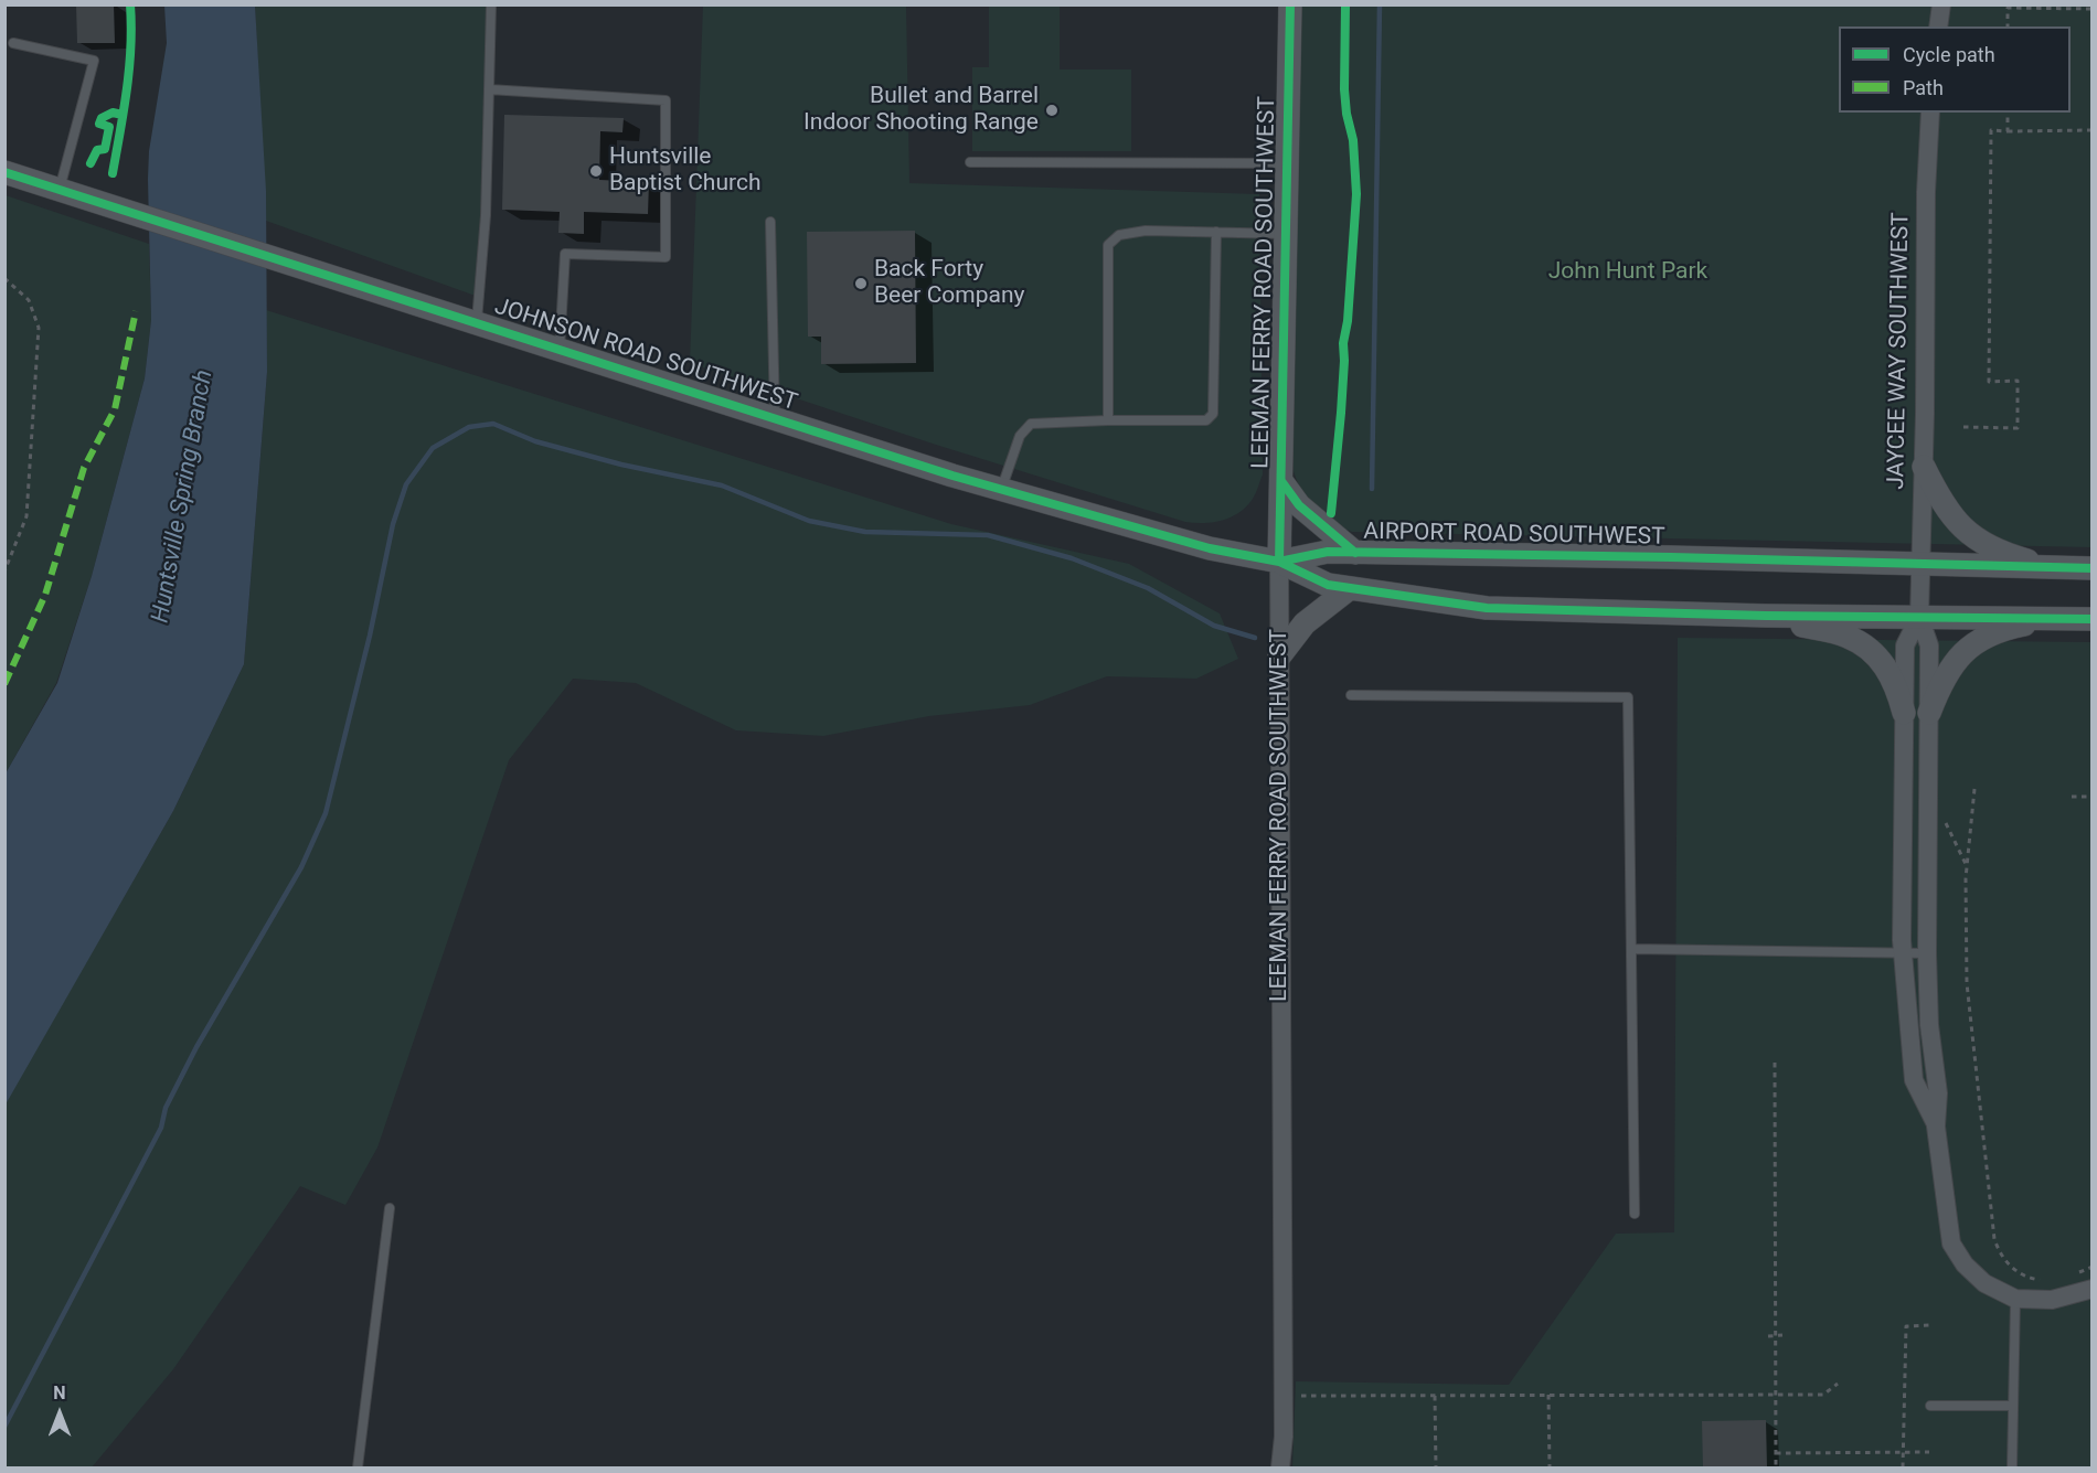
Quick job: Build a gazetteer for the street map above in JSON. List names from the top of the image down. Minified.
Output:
{"streets":{"street":["LEEMAN FERRY ROAD SOUTHWEST","JAYCEE WAY SOUTHWEST","JOHNSON ROAD SOUTHWEST","AIRPORT ROAD SOUTHWEST"]},"crossings":[["LEEMAN FERRY ROAD SOUTHWEST","JOHNSON ROAD SOUTHWEST"],["LEEMAN FERRY ROAD SOUTHWEST","AIRPORT ROAD SOUTHWEST"],["JAYCEE WAY SOUTHWEST","AIRPORT ROAD SOUTHWEST"],["JOHNSON ROAD SOUTHWEST","AIRPORT ROAD SOUTHWEST"]],"water":["Huntsville Spring Branch"],"parks":["John Hunt Park"],"places":["Bullet and Barrel Indoor Shooting Range","Huntsville Baptist Church","Back Forty Beer Company"],"legend":["Cycle path","Path"],"north":"top"}
